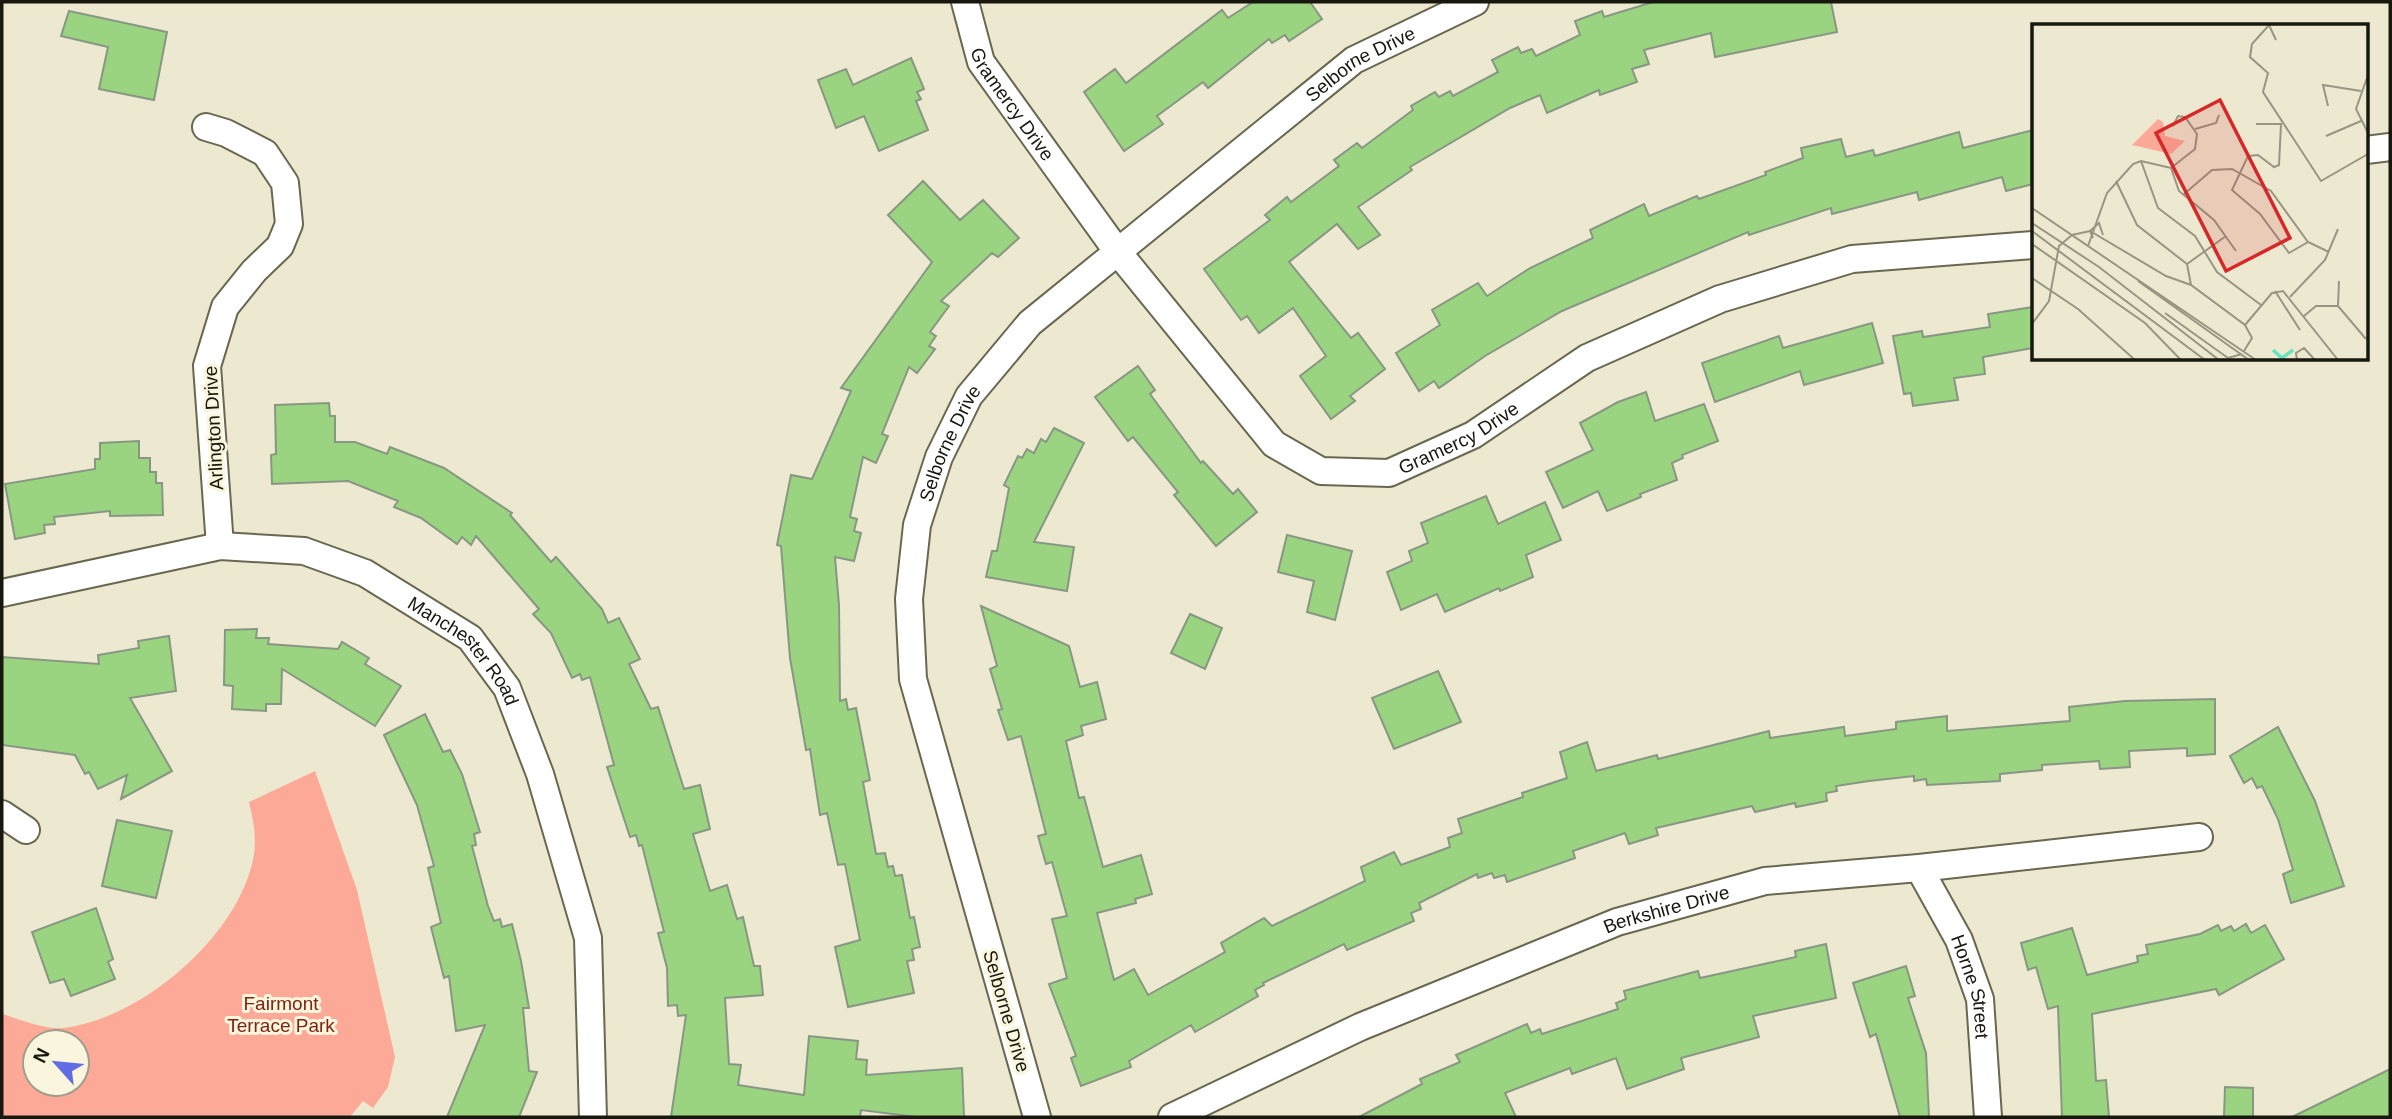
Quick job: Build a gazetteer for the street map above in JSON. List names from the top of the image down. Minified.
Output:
{"streets":{"street":["Selborne Drive","Gramercy Drive","Arlington Drive","Manchester Road","Berkshire Drive","Horne Street"]},"crossings":[["Selborne Drive","Gramercy Drive"],["Arlington Drive","Manchester Road"],["Berkshire Drive","Horne Street"]],"parks":["Fairmont Terrace Park"],"north":"top left"}
